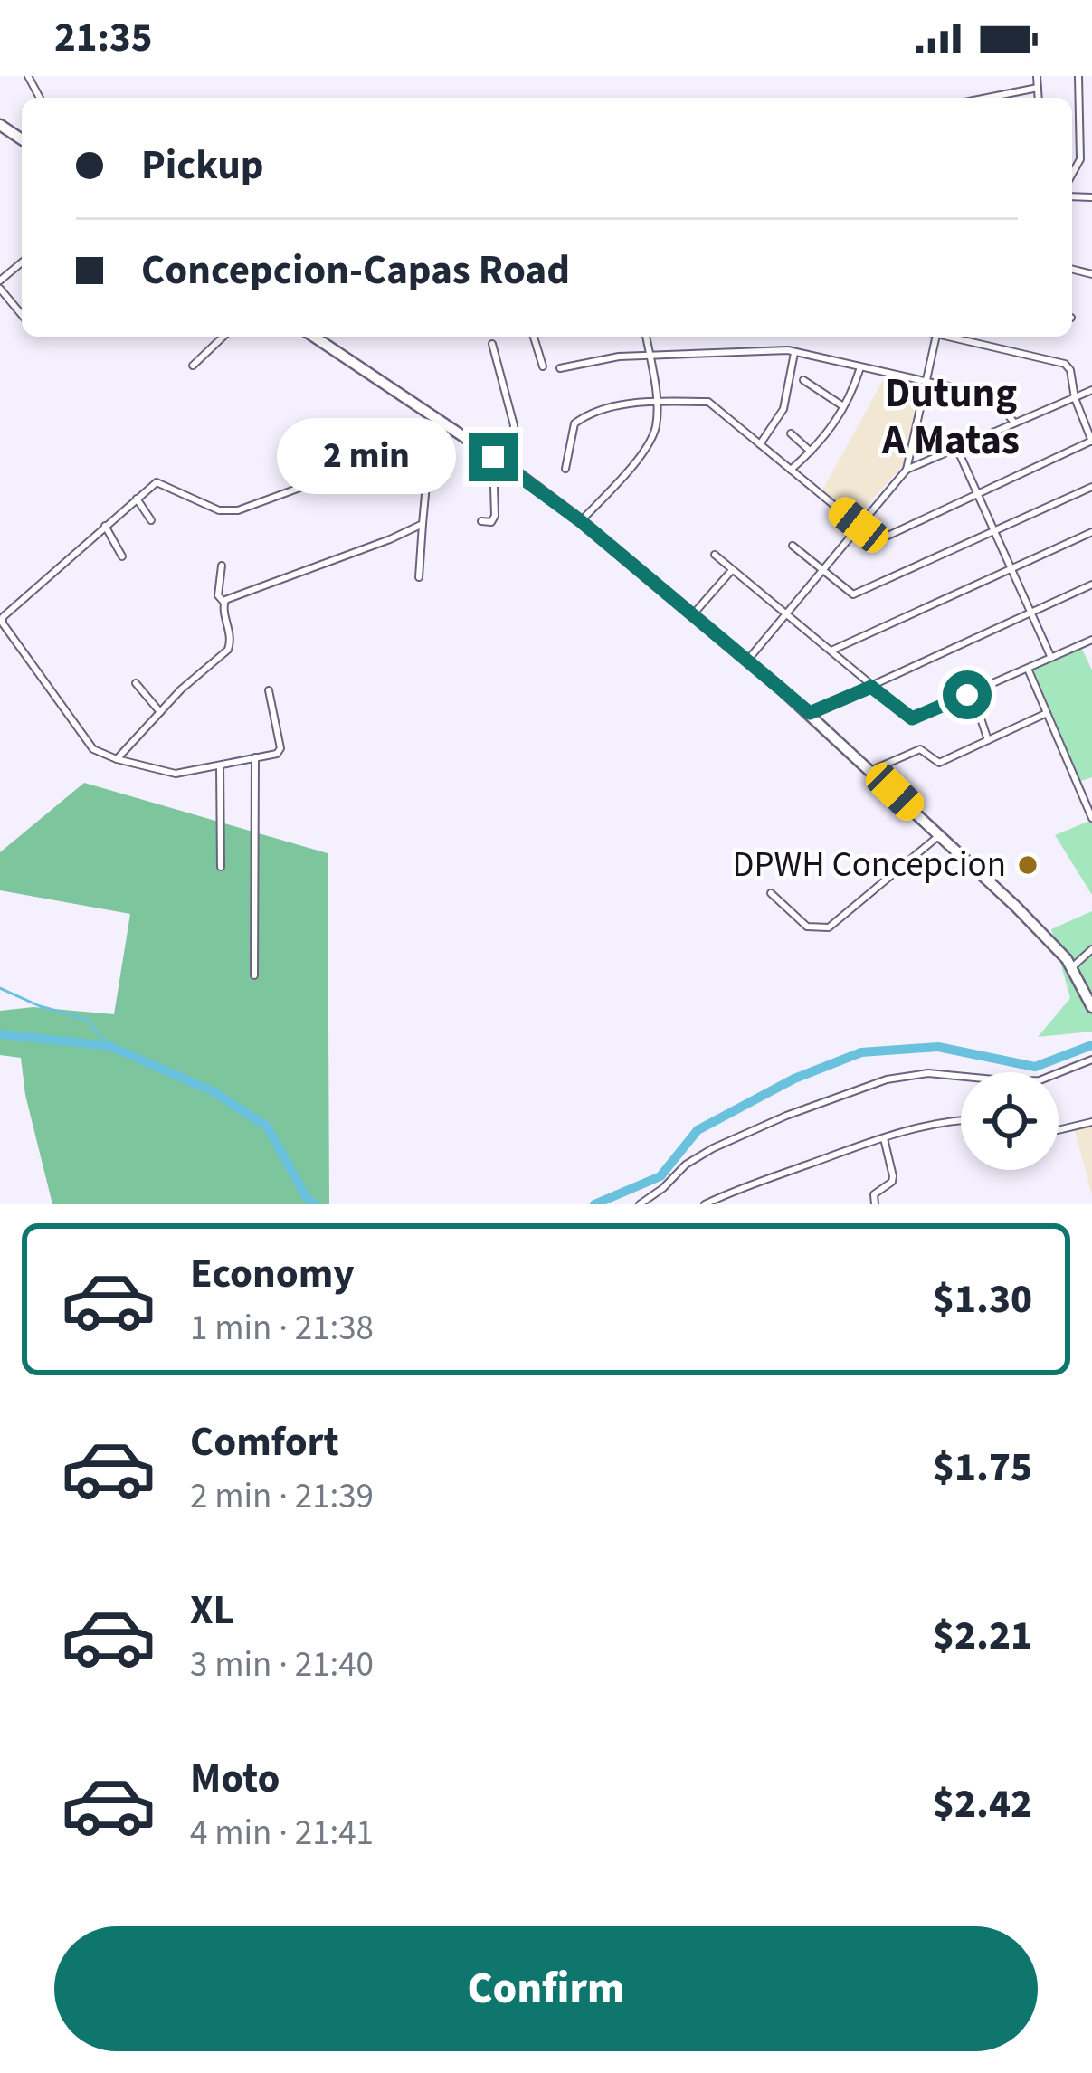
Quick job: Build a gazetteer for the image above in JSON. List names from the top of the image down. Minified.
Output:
{"districts":["Dutung A Matas"],"places":["DPWH Concepcion"],"page":{"status":"21:35","banner":["Pickup","Concepcion-Capas Road"],"bubble":"2 min","list":[{"name":"Economy","note":"1 min · 21:38","value":"$1.30"},{"name":"Comfort","note":"2 min · 21:39","value":"$1.75"},{"name":"XL","note":"3 min · 21:40","value":"$2.21"},{"name":"Moto","note":"4 min · 21:41","value":"$2.42"}],"buttons":"Confirm"}}
